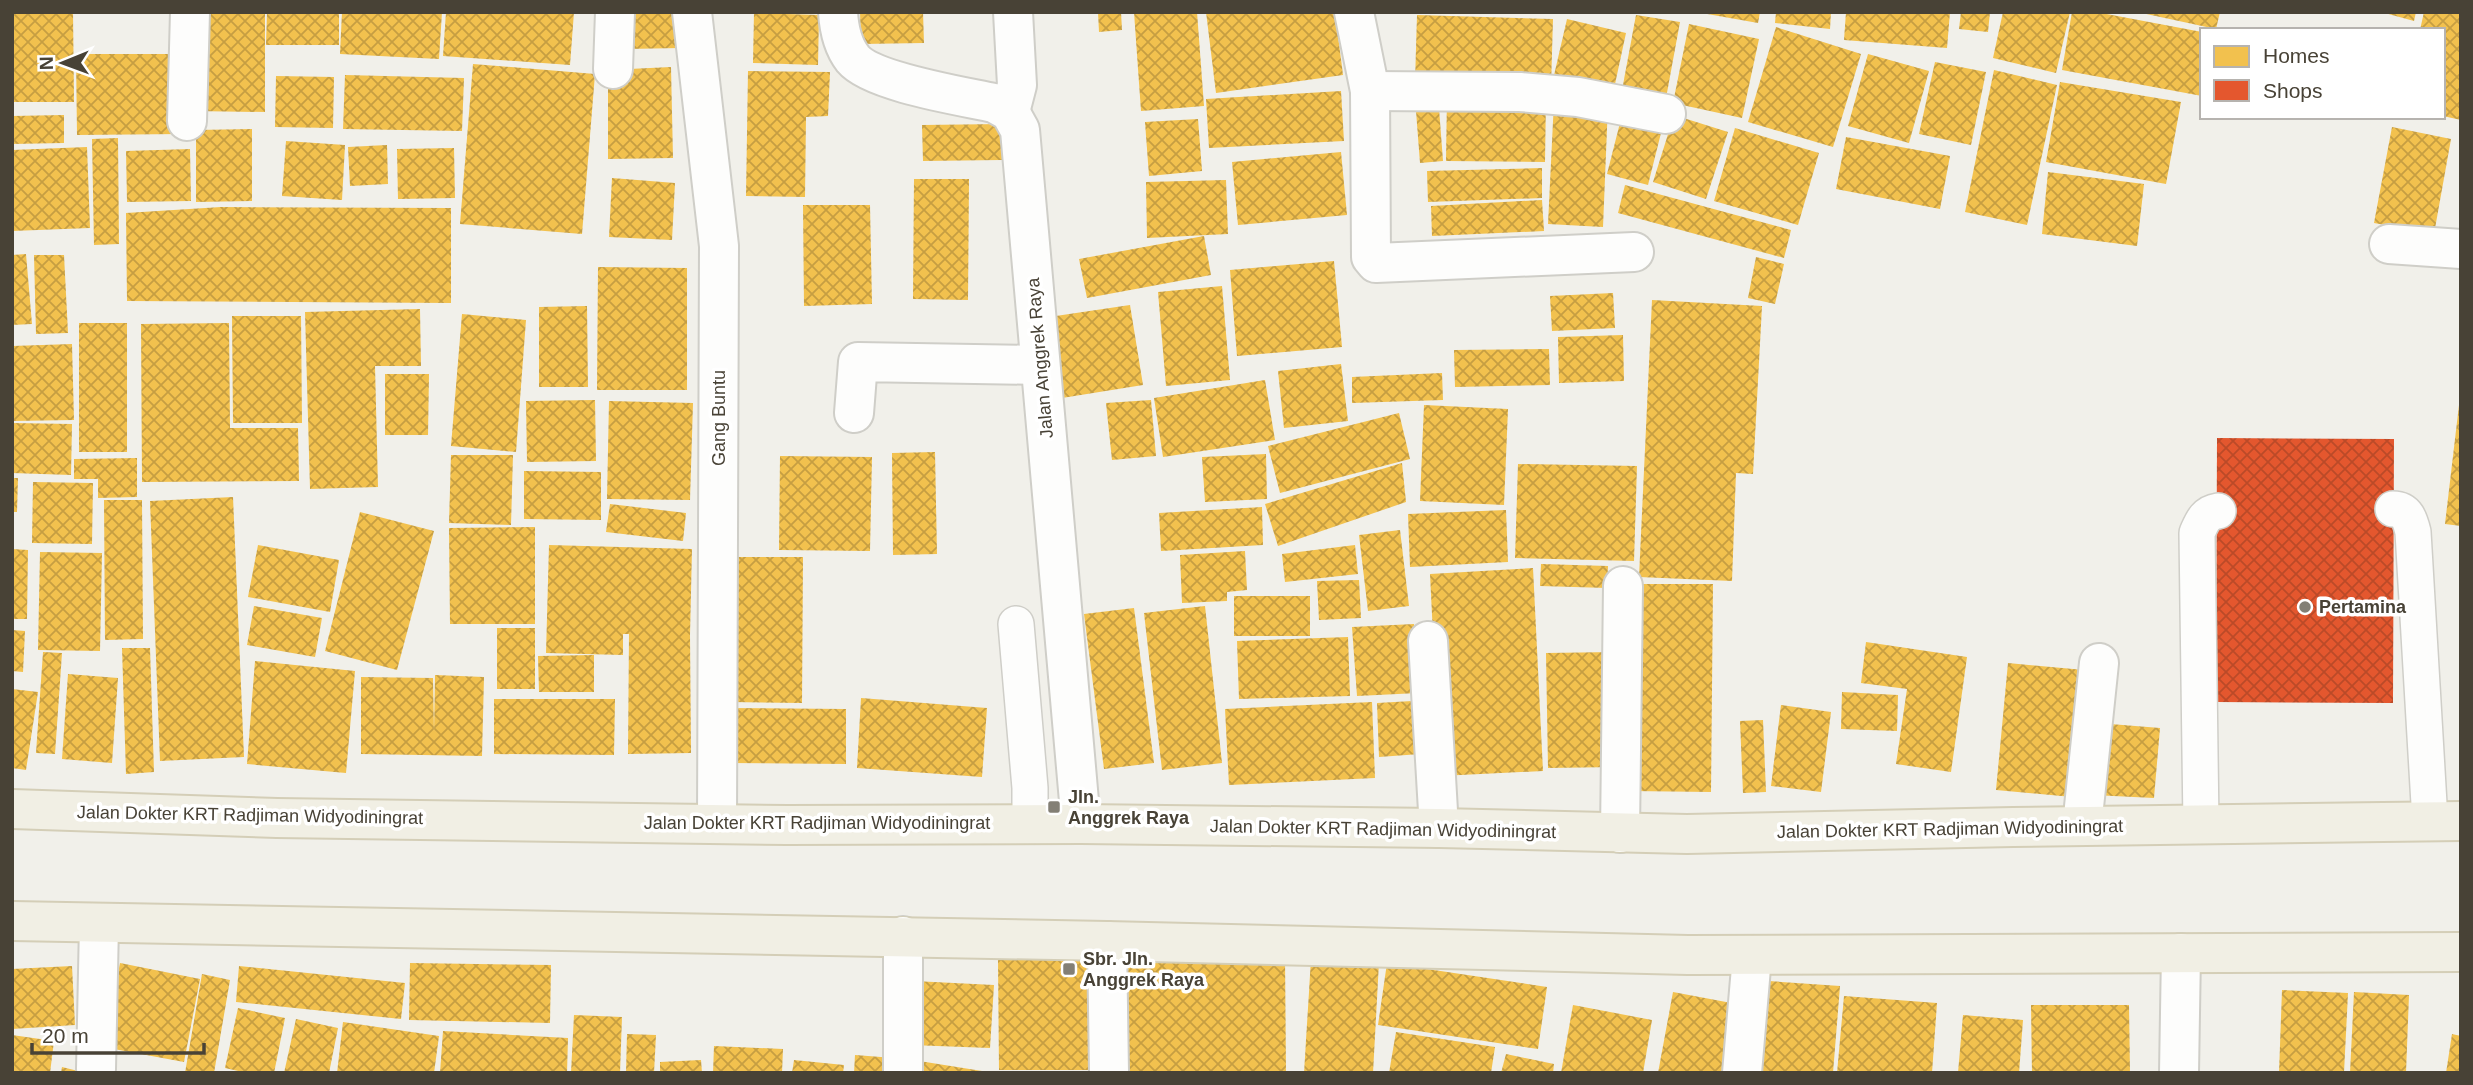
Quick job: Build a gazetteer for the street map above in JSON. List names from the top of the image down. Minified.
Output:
{"streets":{"main road":["Jalan Dokter KRT Radjiman Widyodiningrat"],"street":["Jalan Anggrek Raya","Gang Buntu"]},"crossings":[["Jalan Anggrek Raya","Jalan Dokter KRT Radjiman Widyodiningrat"],["Gang Buntu","Jalan Dokter KRT Radjiman Widyodiningrat"]],"places":{"other":["Pertamina"],"transit":["Jln. Anggrek Raya","Sbr. Jln. Anggrek Raya"]},"legend":["Homes","Shops"],"scale_bar":"20 m","north":"left"}
